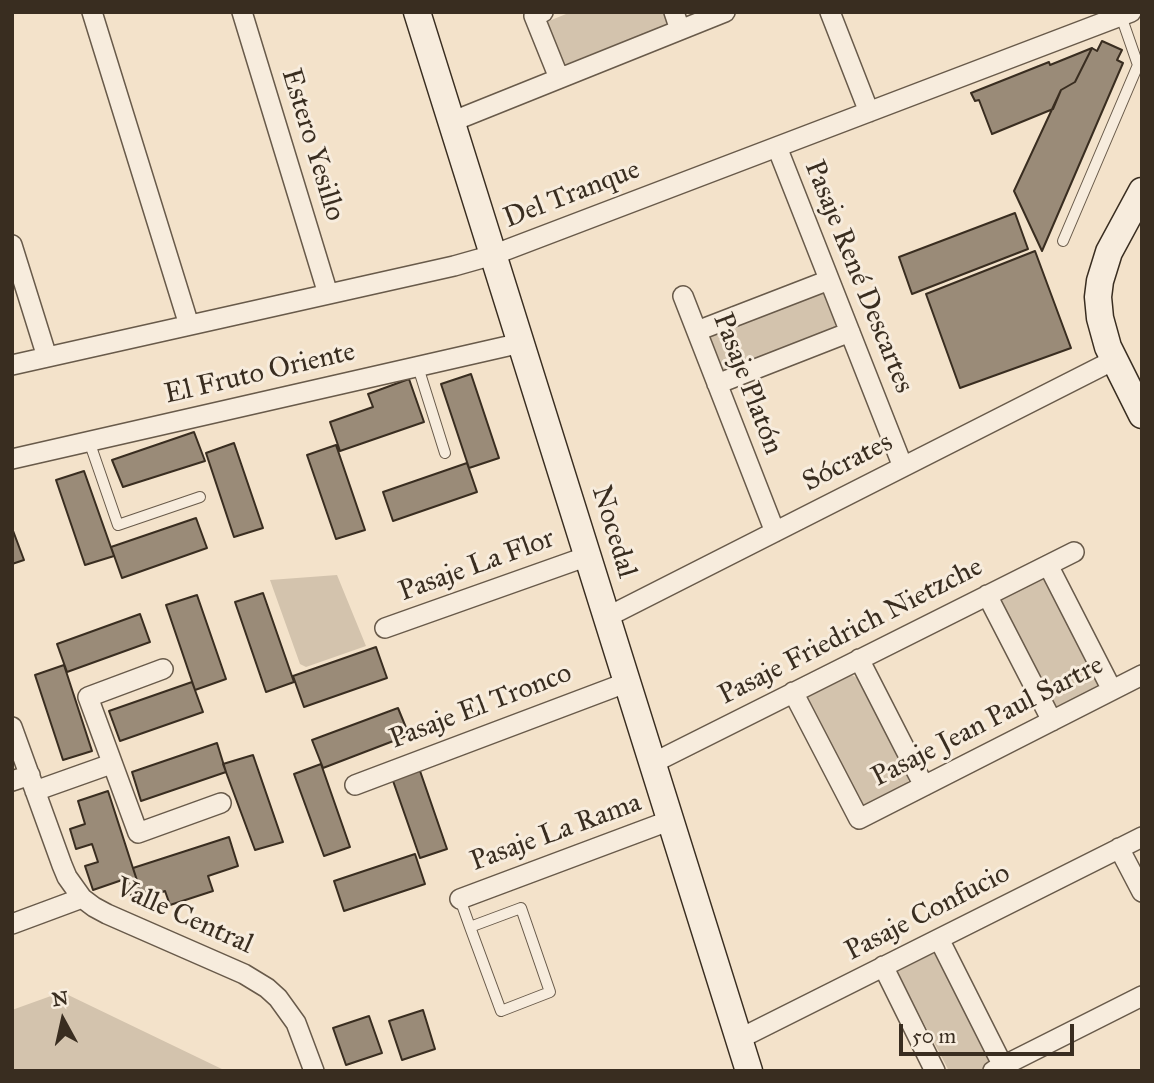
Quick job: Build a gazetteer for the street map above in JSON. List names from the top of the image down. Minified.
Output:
{"streets":{"street":["Estero Yesillo","Del Tranque","Pasaje René Descartes","El Fruto Oriente","Pasaje Platón","Sócrates","Nocedal","Pasaje La Flor","Pasaje Friedrich Nietzche","Pasaje El Tronco","Pasaje Jean Paul Sartre","Pasaje La Rama","Pasaje Confucio","Valle Central"]},"crossings":[["Estero Yesillo","Del Tranque"],["Del Tranque","Pasaje René Descartes"],["Del Tranque","Nocedal"],["Pasaje René Descartes","Sócrates"],["El Fruto Oriente","Nocedal"],["Pasaje Platón","Sócrates"],["Sócrates","Nocedal"],["Nocedal","Pasaje La Flor"],["Nocedal","Pasaje Friedrich Nietzche"],["Nocedal","Pasaje El Tronco"],["Nocedal","Pasaje La Rama"],["Nocedal","Pasaje Confucio"],["Pasaje Friedrich Nietzche","Pasaje Jean Paul Sartre"]],"scale_bar":"50 m","north":"top"}
